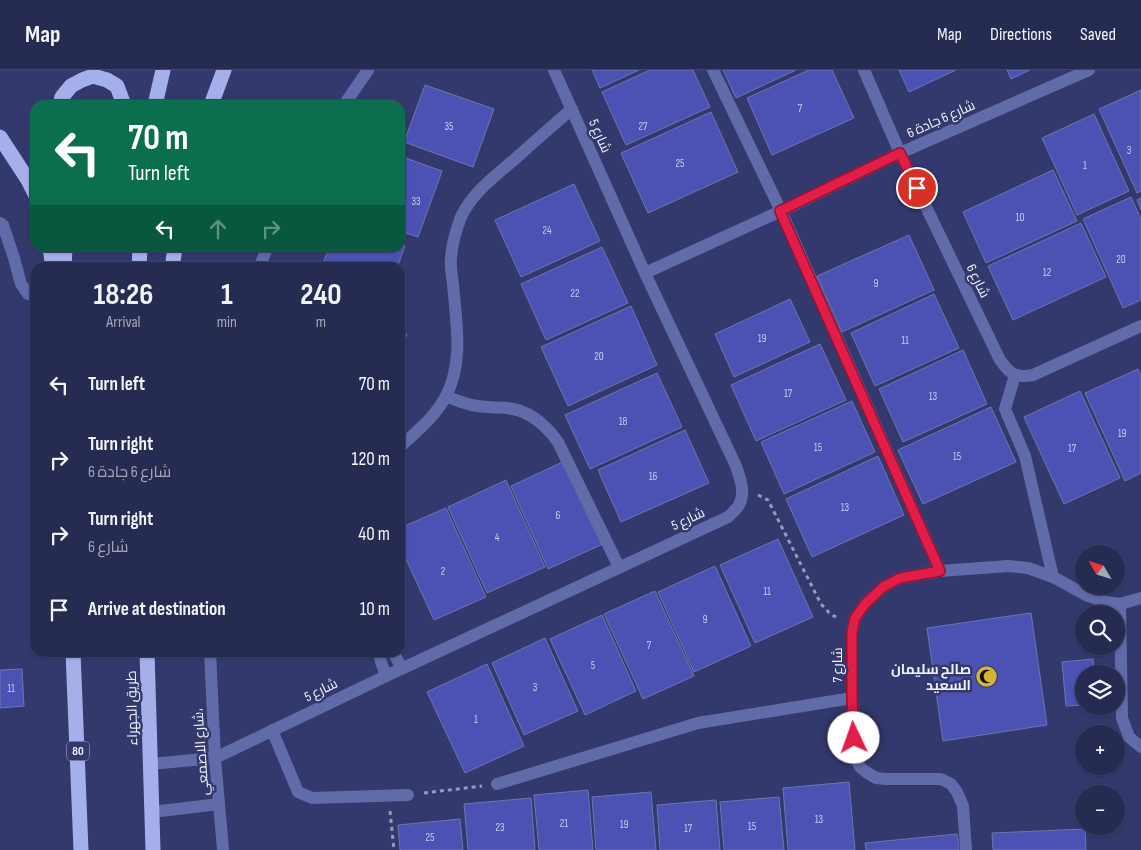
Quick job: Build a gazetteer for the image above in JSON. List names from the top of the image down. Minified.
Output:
{"streets":{"highway":["طريق الجهراء","80"],"street":["شارع 6 جادة 6","شارع 5","شارع 6","شارع 7","شارع الاصمعي،"]},"crossings":[["شارع 6 جادة 6","شارع 5"],["شارع 6 جادة 6","شارع 6"],["شارع 5","طريق الجهراء"],["شارع 5","شارع الاصمعي،"],["طريق الجهراء","شارع الاصمعي،"]],"places":{"mosque":["صالح سليمان السعيد"]},"house_numbers":["7","35","27","3","25","1","33","10","24","20","12","9","22","19","11","20","17","13","18","19","15","17","15","16","13","6","4","2","11","9","7","5","3","11","1","13","21","19","15","23","17","25"],"north":"top left","page":{"header":"Map","nav":["Map","Directions","Saved"],"turn":["70 m","Turn left"],"eta":["18:26","Arrival","1","min","240","m"],"list":[{"name":"Turn left","value":"70 m"},{"name":"Turn right","note":"شارع 6 جادة 6","value":"120 m"},{"name":"Turn right","note":"شارع 6","value":"40 m"},{"name":"Arrive at destination","value":"10 m"}],"map_buttons":["+","−"]}}
